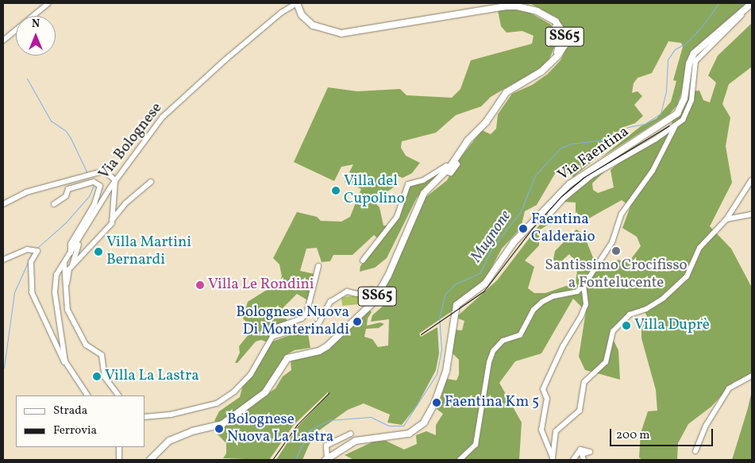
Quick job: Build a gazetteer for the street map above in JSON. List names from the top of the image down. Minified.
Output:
{"streets":{"main road":["SS65","Via Faentina"],"street":["Via Bolognese"]},"crossings":[["SS65","Via Bolognese"]],"water":["Mugnone"],"places":["Villa del Cupolino","Faentina Calderaio","Santissimo Crocifisso a Fontelucente","Villa Martini Bernardi","Villa Le Rondini","Bolognese Nuova Di Monterinaldi","Villa Duprè","Villa La Lastra","Faentina Km 5","Bolognese Nuova La Lastra"],"legend":["Strada","Ferrovia"],"scale_bar":"200 m","north":"top"}
